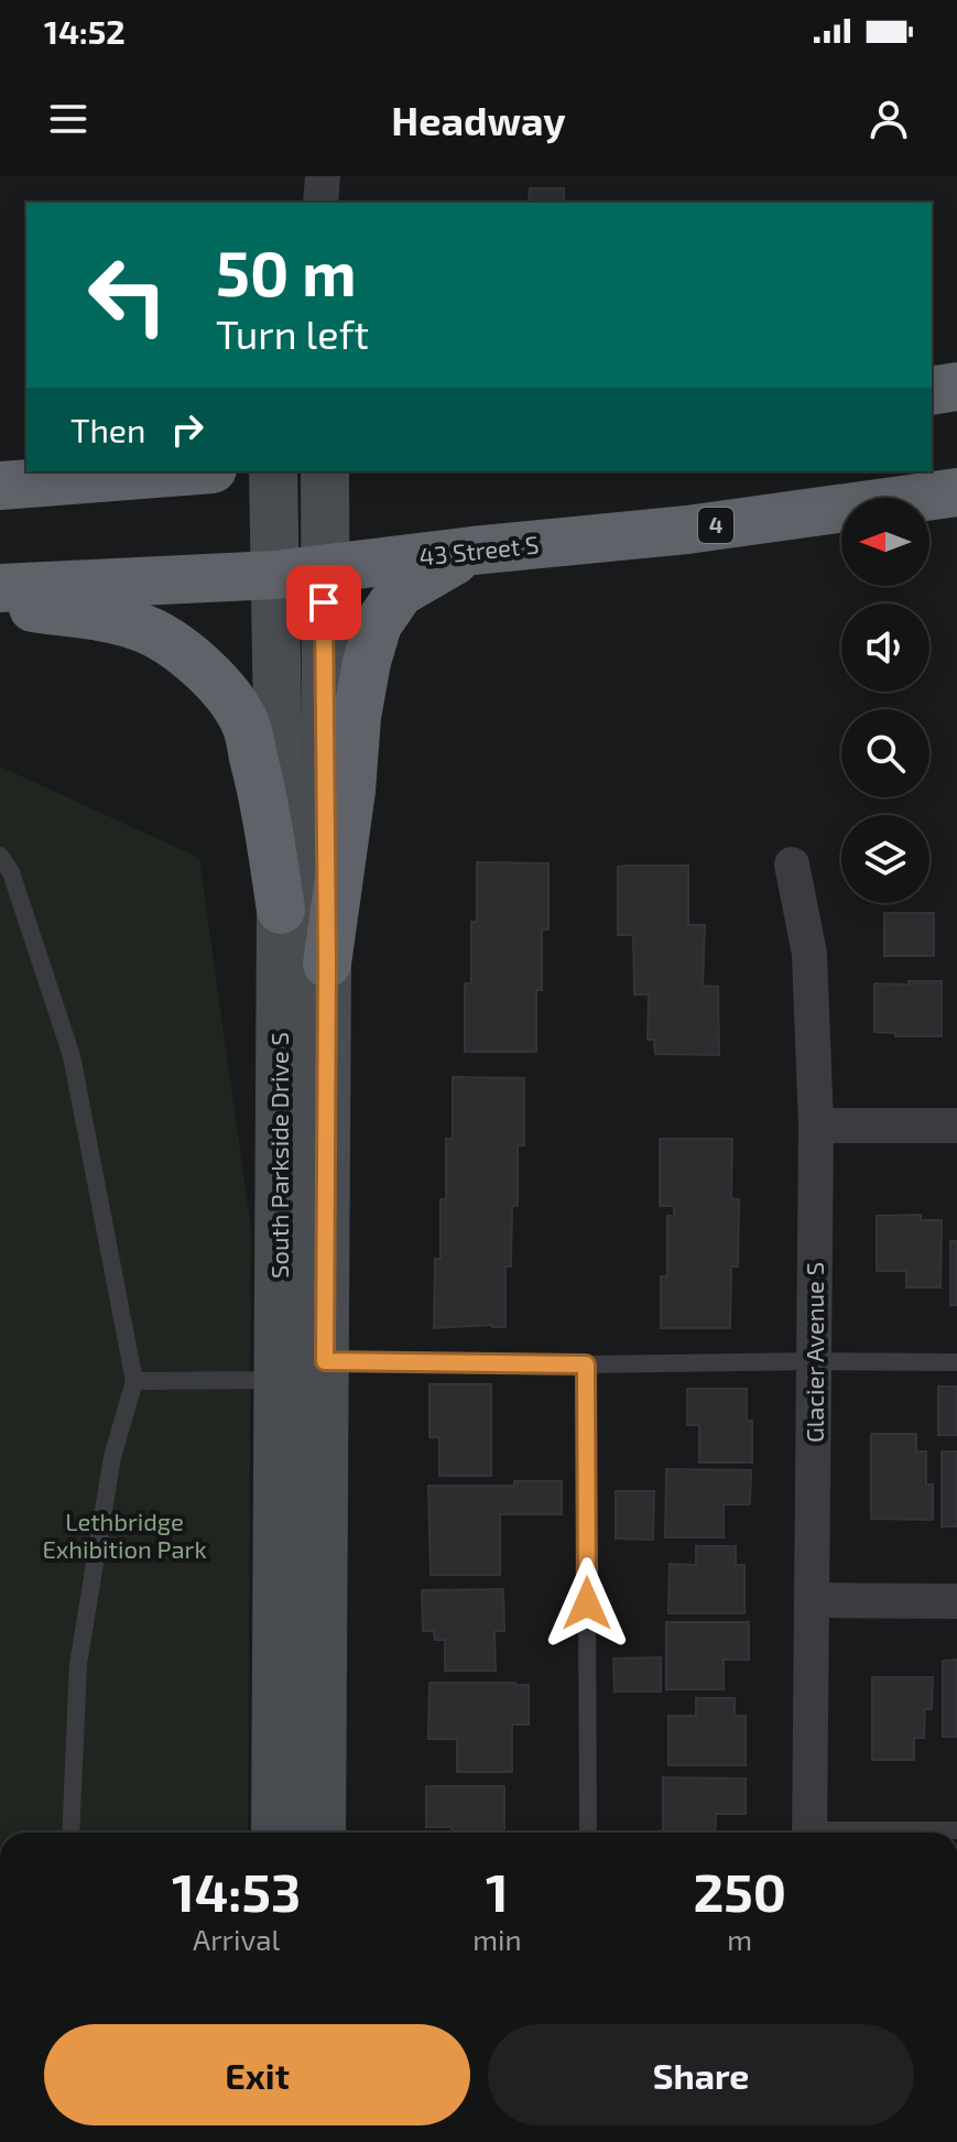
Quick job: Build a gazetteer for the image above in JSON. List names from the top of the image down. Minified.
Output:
{"streets":{"highway":["4","43 Street S"],"main road":["South Parkside Drive S"],"street":["Glacier Avenue S"]},"crossings":[["43 Street S","South Parkside Drive S"]],"parks":["Lethbridge Exhibition Park"],"north":"left","page":{"status":"14:52","header":"Headway","turn":["50 m","Turn left"],"then":"Then","eta":["14:53","Arrival","1","min","250","m"],"buttons":["Exit","Share"]}}
